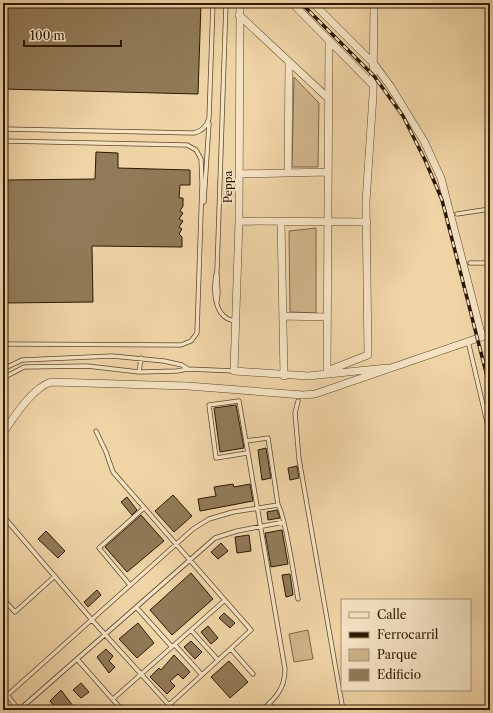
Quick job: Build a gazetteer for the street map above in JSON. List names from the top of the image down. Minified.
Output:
{"streets":{"street":["Peppa"]},"legend":["Calle","Ferrocarril","Parque","Edificio"],"scale_bar":"100 m"}
